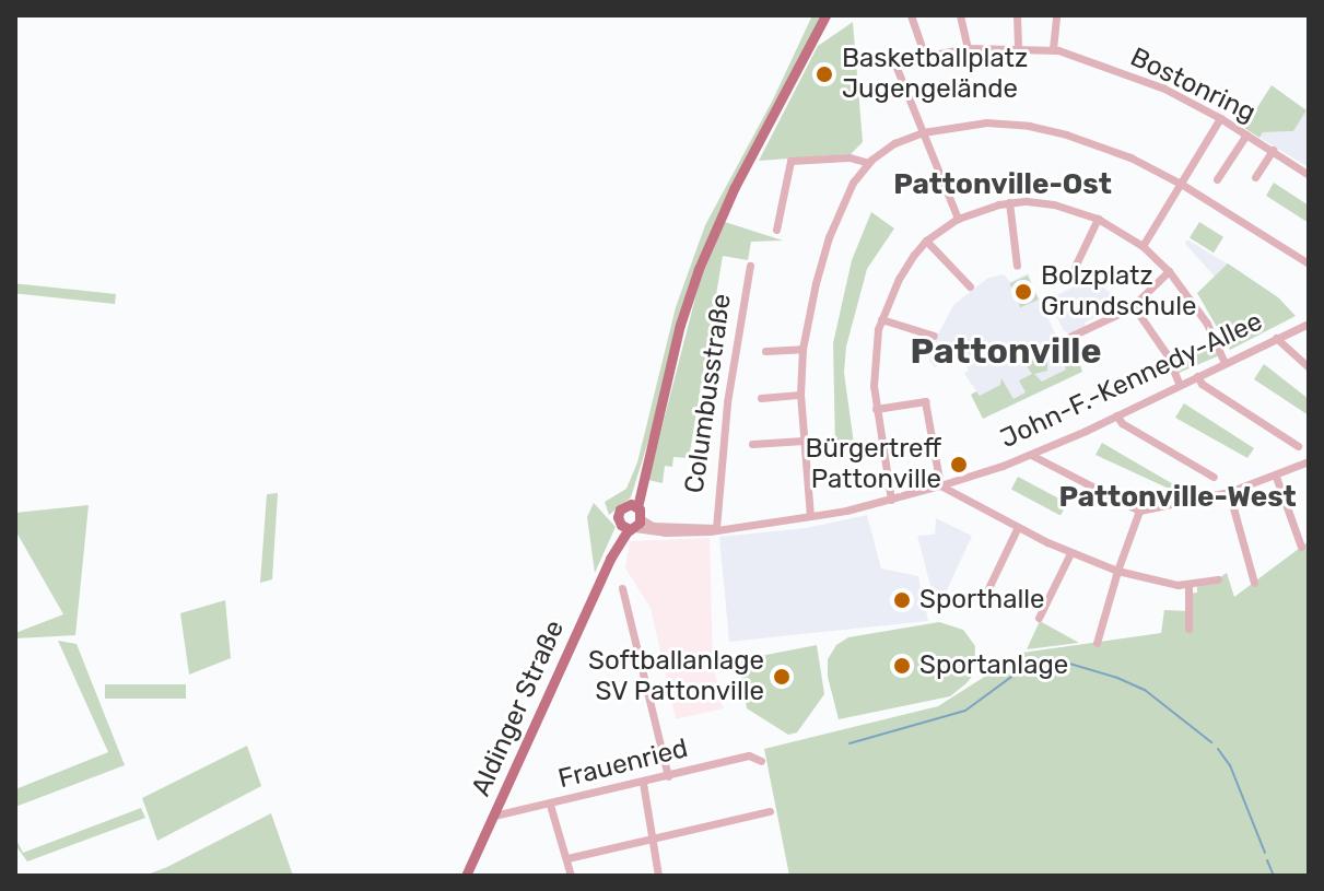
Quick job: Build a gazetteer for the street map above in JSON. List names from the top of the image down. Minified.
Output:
{"streets":{"main road":["Aldinger Straße"],"street":["Bostonring","John-F.-Kennedy-Allee","Columbusstraße","Frauenried"]},"crossings":[["John-F.-Kennedy-Allee","Columbusstraße"],["John-F.-Kennedy-Allee","Aldinger Straße"],["Aldinger Straße","Frauenried"]],"districts":["Pattonville-Ost","Pattonville","Pattonville-West"],"places":["Basketballplatz Jugengelände","Bolzplatz Grundschule","Bürgertreff Pattonville","Sporthalle","Sportanlage","Softballanlage SV Pattonville"]}
